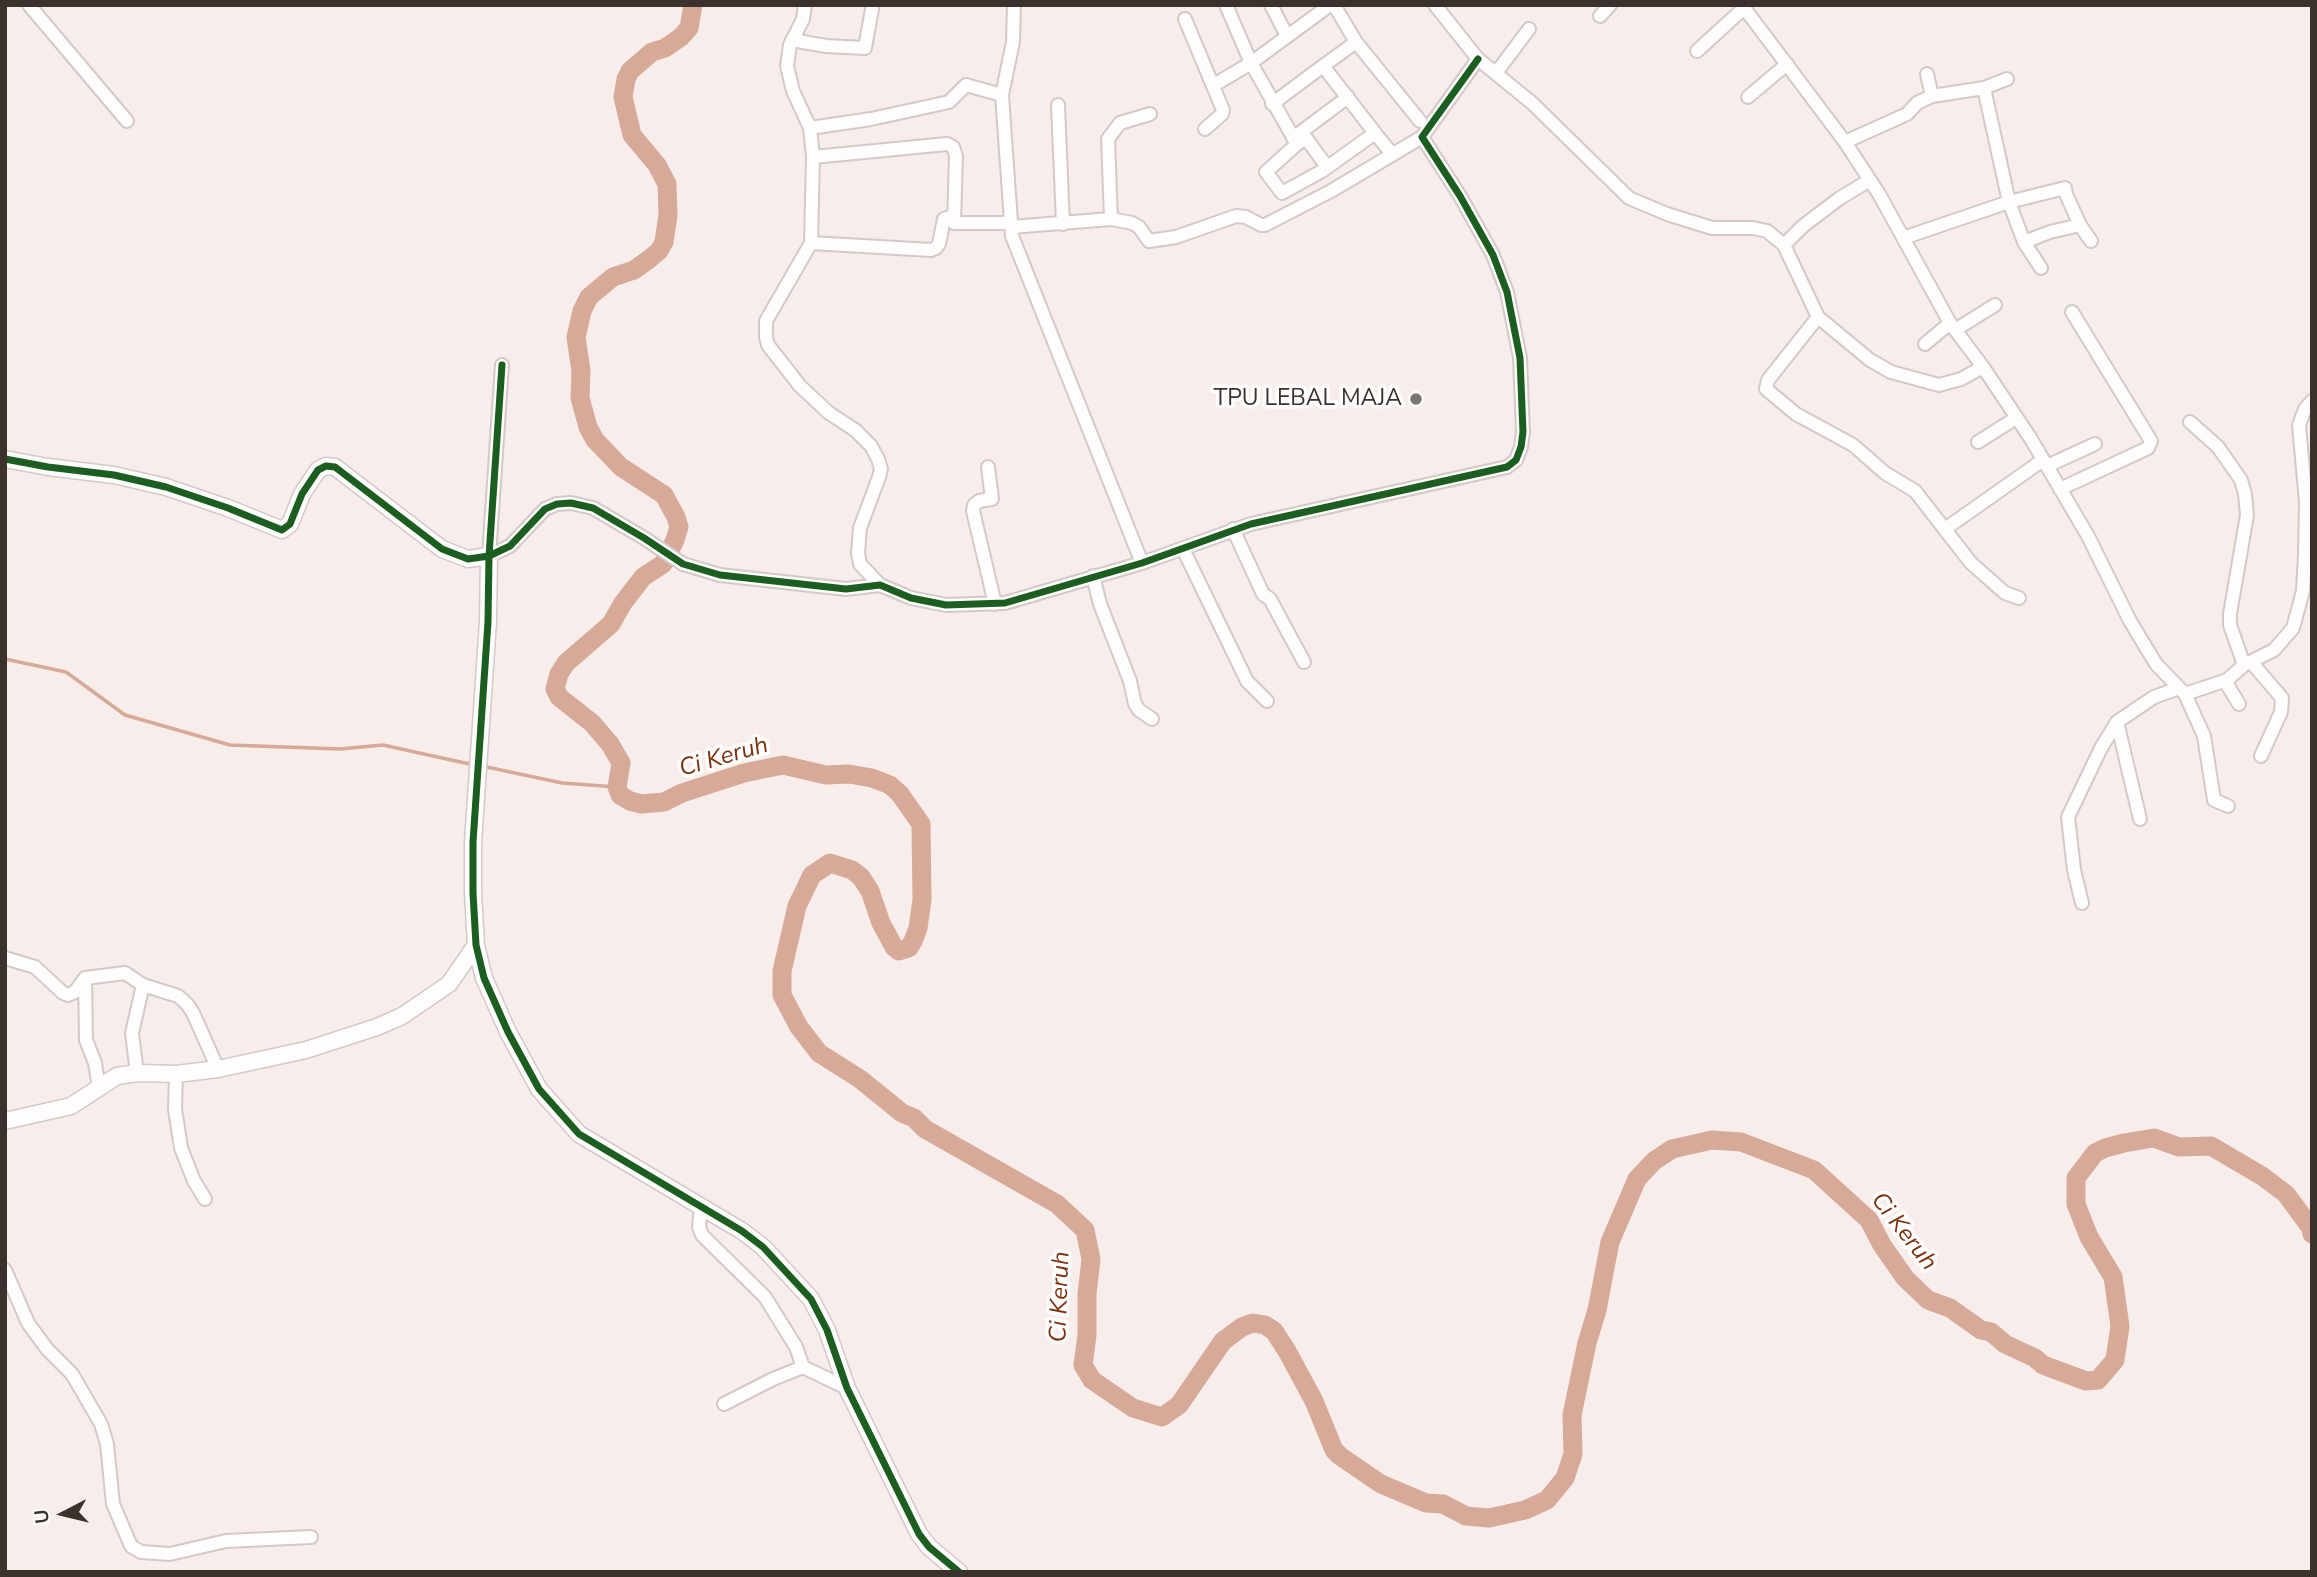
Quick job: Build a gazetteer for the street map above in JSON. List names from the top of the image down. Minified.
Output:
{"water":["Ci Keruh"],"places":["TPU LEBAL MAJA"],"north":"left"}
